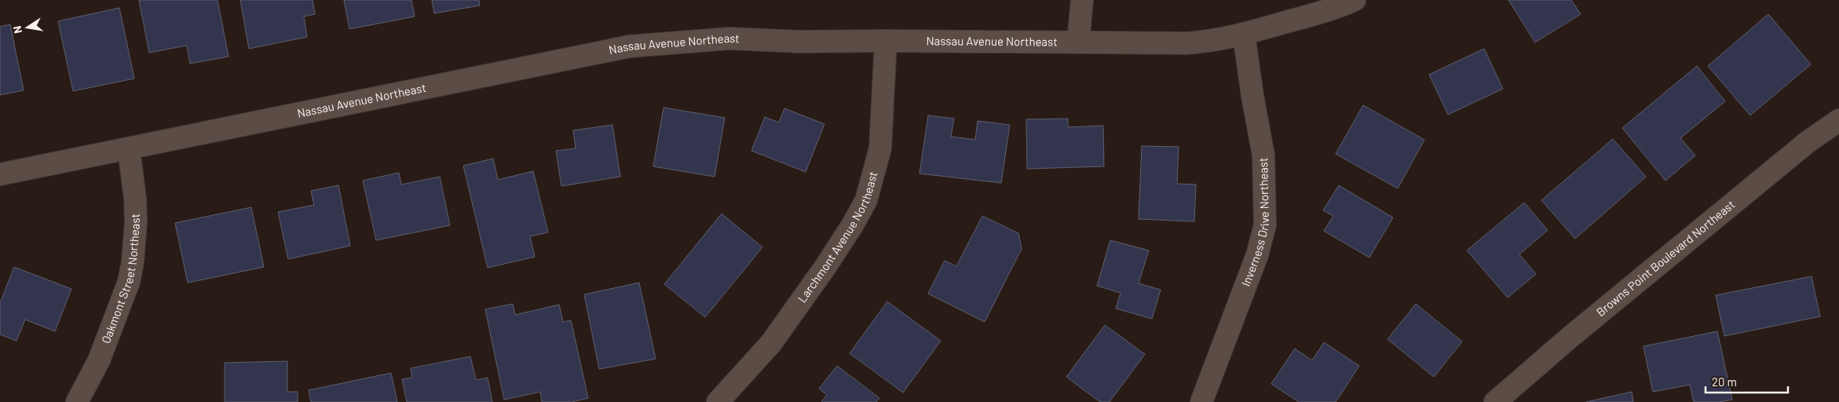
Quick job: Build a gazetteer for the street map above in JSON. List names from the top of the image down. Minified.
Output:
{"streets":{"street":["Nassau Avenue Northeast","Inverness Drive Northeast","Larchmont Avenue Northeast","Browns Point Boulevard Northeast","Oakmont Street Northeast"]},"crossings":[["Nassau Avenue Northeast","Inverness Drive Northeast"],["Nassau Avenue Northeast","Larchmont Avenue Northeast"],["Nassau Avenue Northeast","Oakmont Street Northeast"]],"scale_bar":"20 m","north":"left"}
